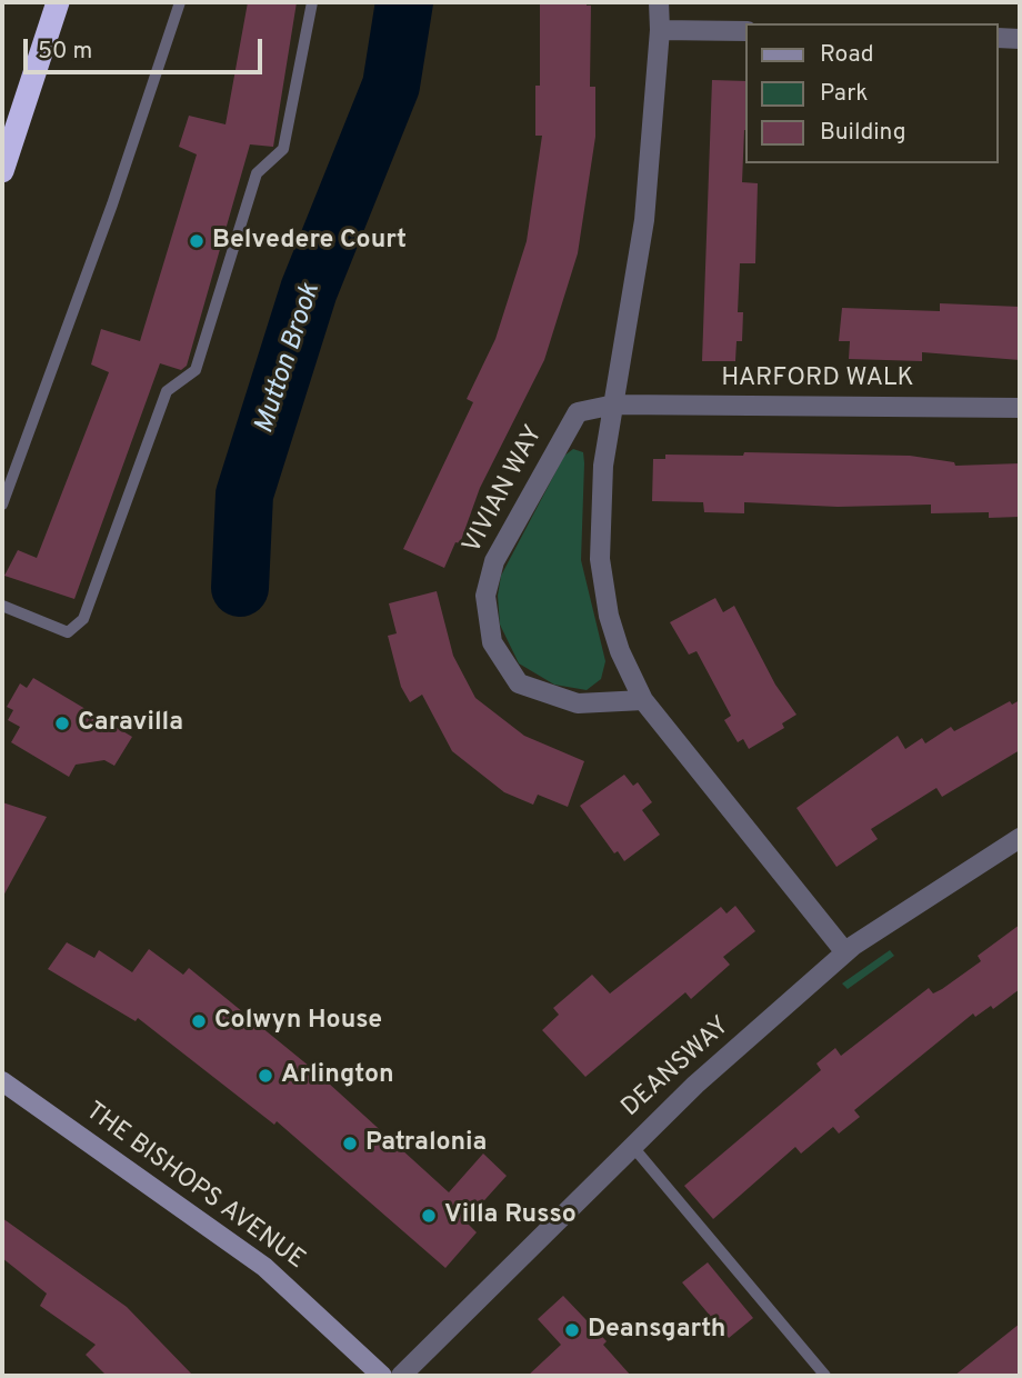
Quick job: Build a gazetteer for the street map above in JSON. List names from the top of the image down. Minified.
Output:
{"streets":{"street":["HARFORD WALK","VIVIAN WAY","DEANSWAY","THE BISHOPS AVENUE"]},"crossings":[["HARFORD WALK","VIVIAN WAY"]],"water":["Mutton Brook"],"places":["Belvedere Court","Caravilla","Colwyn House","Arlington","Patralonia","Villa Russo","Deansgarth"],"legend":["Road","Park","Building"],"scale_bar":"50 m"}
